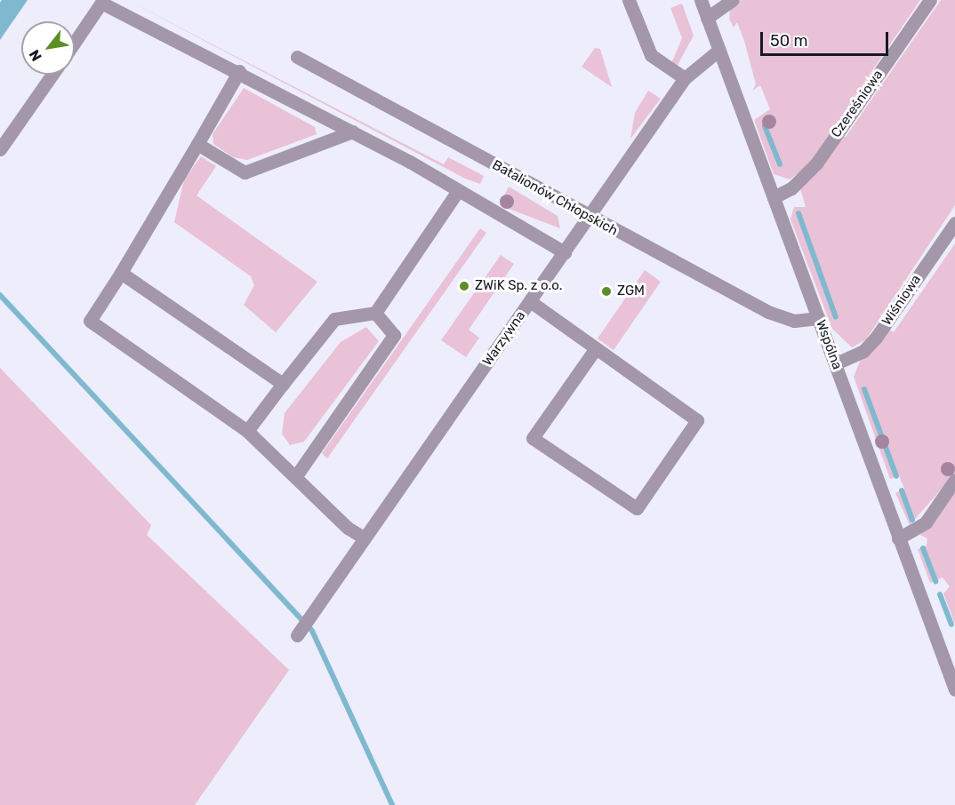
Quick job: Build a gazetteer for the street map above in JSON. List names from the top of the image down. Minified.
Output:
{"streets":{"street":["Czereśniowa","Batalionów Chłopskich","Wiśniowa","Warzywna","Wspólna"]},"crossings":[["Czereśniowa","Wspólna"],["Batalionów Chłopskich","Warzywna"],["Batalionów Chłopskich","Wspólna"],["Wiśniowa","Wspólna"],["Warzywna","Wspólna"]],"places":["ZWiK Sp. z o.o.","ZGM"],"scale_bar":"50 m","north":"bottom left"}
